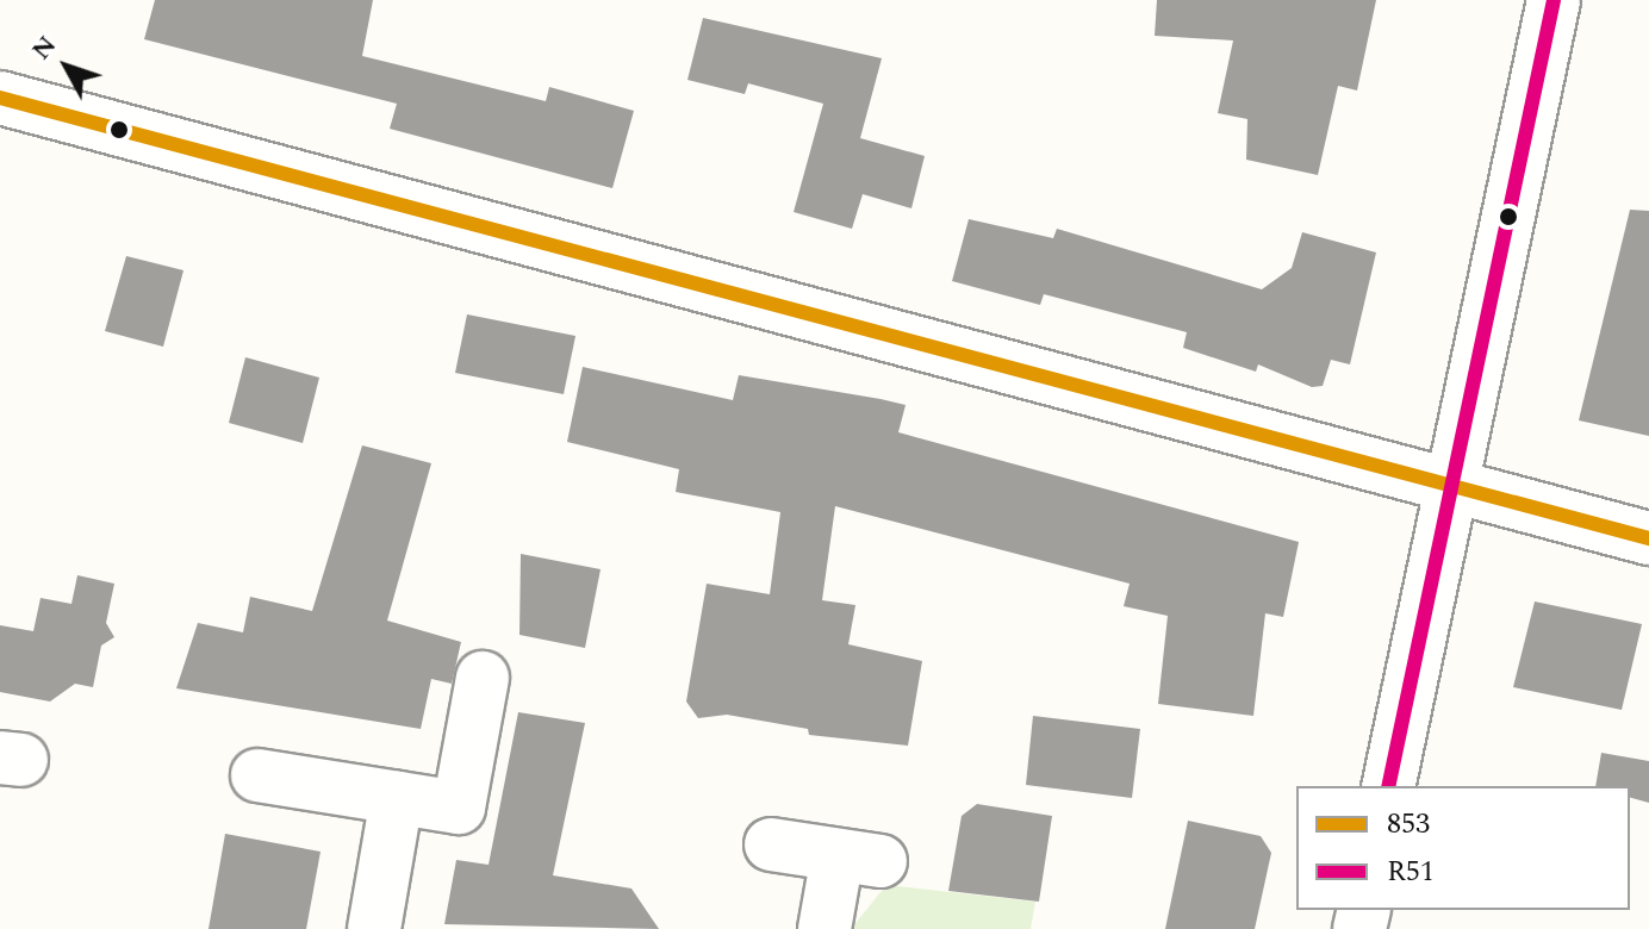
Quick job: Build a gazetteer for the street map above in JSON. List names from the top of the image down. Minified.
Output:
{"lines":["transit line R51","transit line 853"],"legend":["853","R51"],"north":"top left"}
